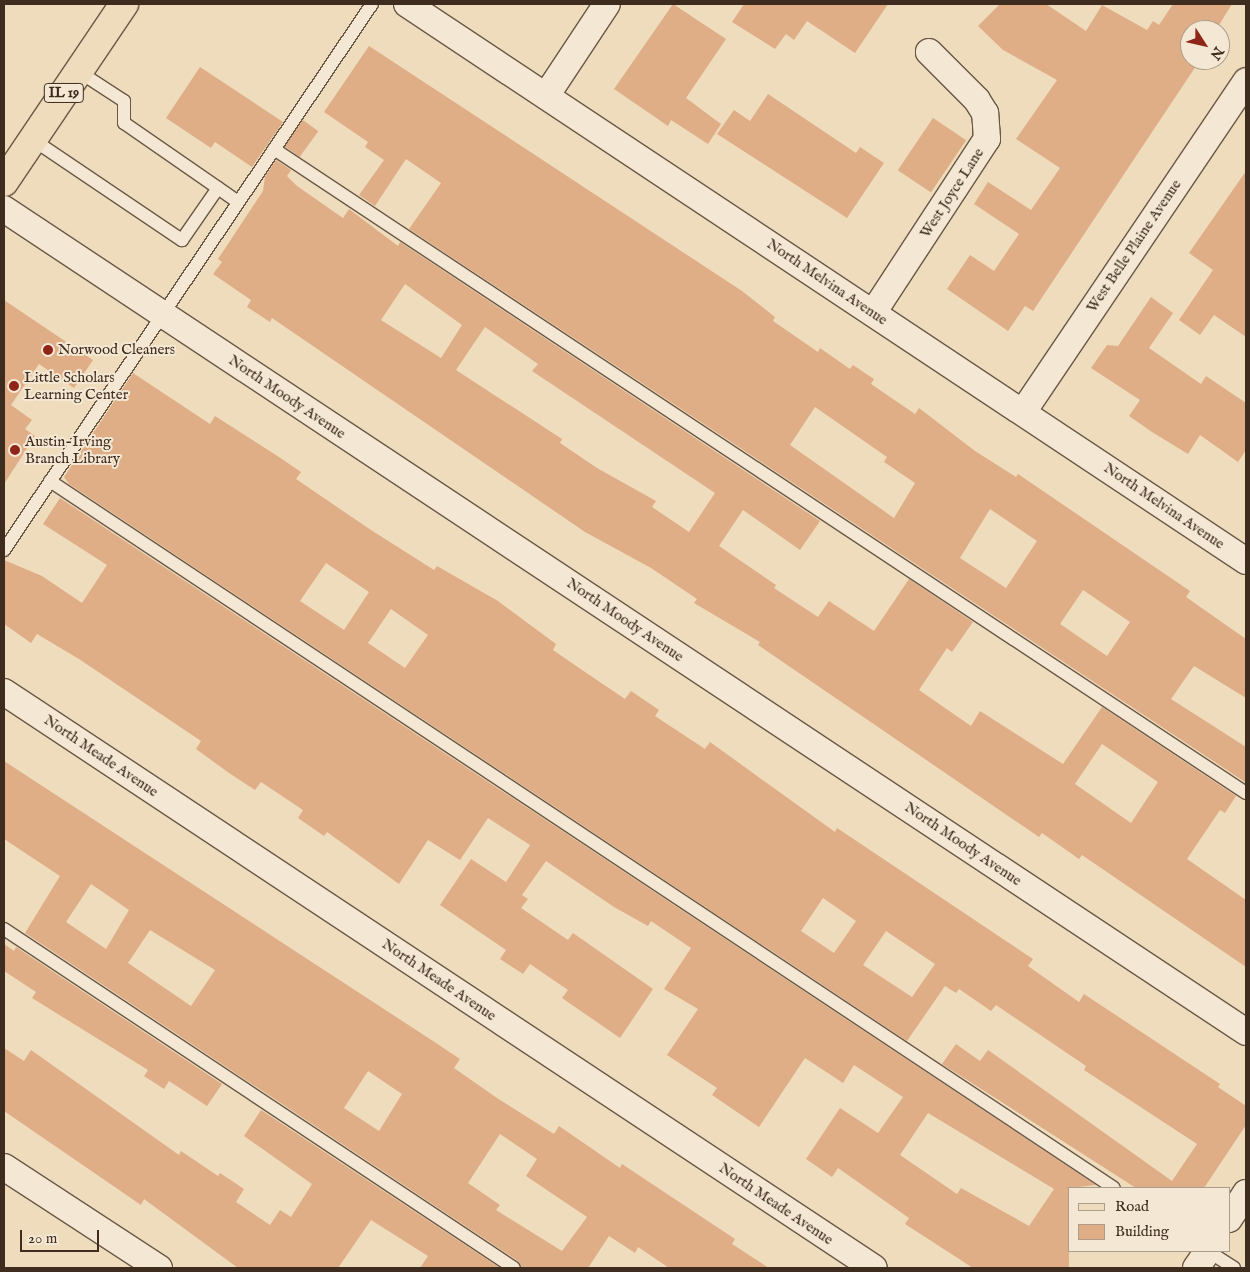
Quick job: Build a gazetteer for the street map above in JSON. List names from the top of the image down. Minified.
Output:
{"streets":{"main road":["IL 19"],"street":["West Joyce Lane","West Belle Plaine Avenue","North Melvina Avenue","North Moody Avenue","North Meade Avenue"]},"crossings":[["West Joyce Lane","North Melvina Avenue"],["West Belle Plaine Avenue","North Melvina Avenue"]],"places":["Norwood Cleaners","Little Scholars Learning Center","Austin-Irving Branch Library"],"legend":["Road","Building"],"scale_bar":"20 m","north":"bottom right"}
